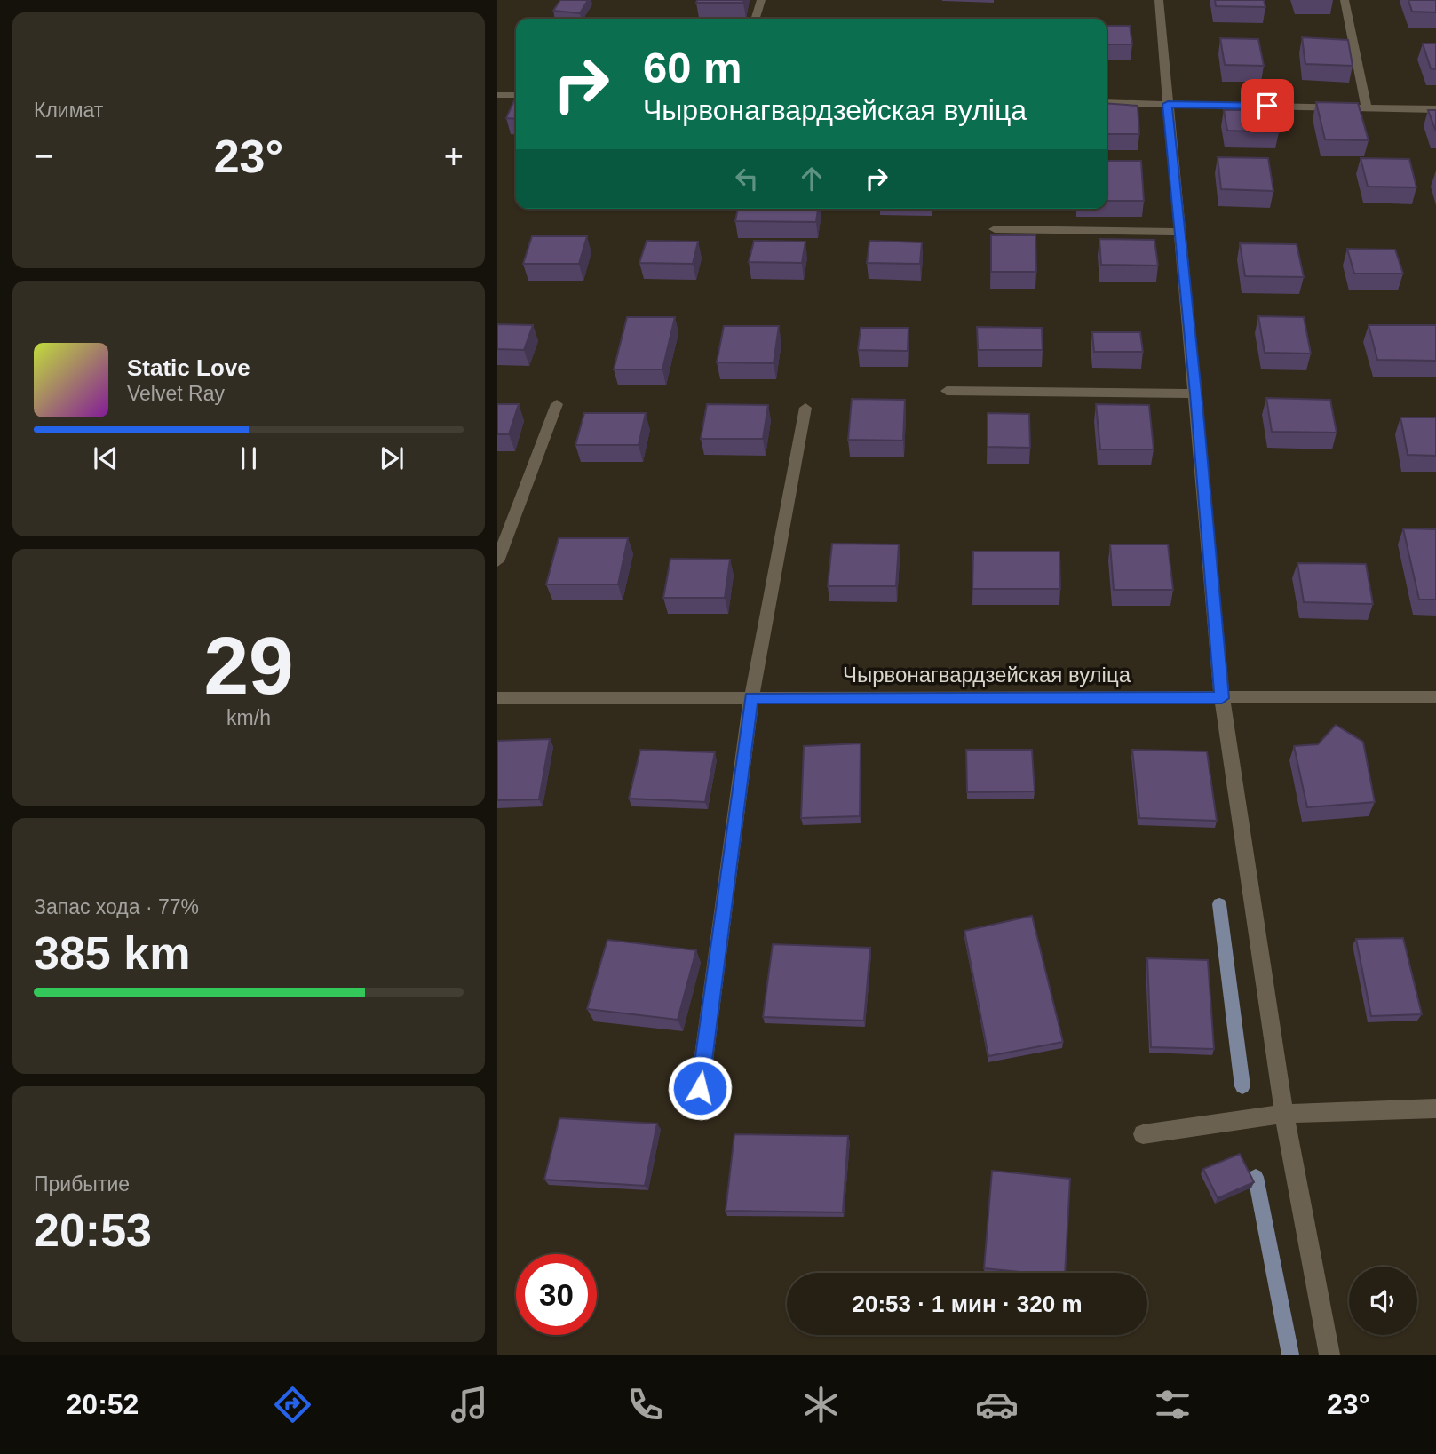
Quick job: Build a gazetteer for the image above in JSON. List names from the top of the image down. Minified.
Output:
{"streets":{"street":["Чырвонагвардзейская вуліца"]},"page":{"tile":["Климат",["29","km/h"],["Запас хода · 77%","385 km"],["Прибытие","20:53"]],"turn":["60 m","Чырвонагвардзейская вуліца"],"heat":["−","23°","+"],"song":["Static Love","Velvet Ray"],"limit":"30","trip":"20:53 · 1 мин · 320 m","tabs":["20:52","23°"]}}
